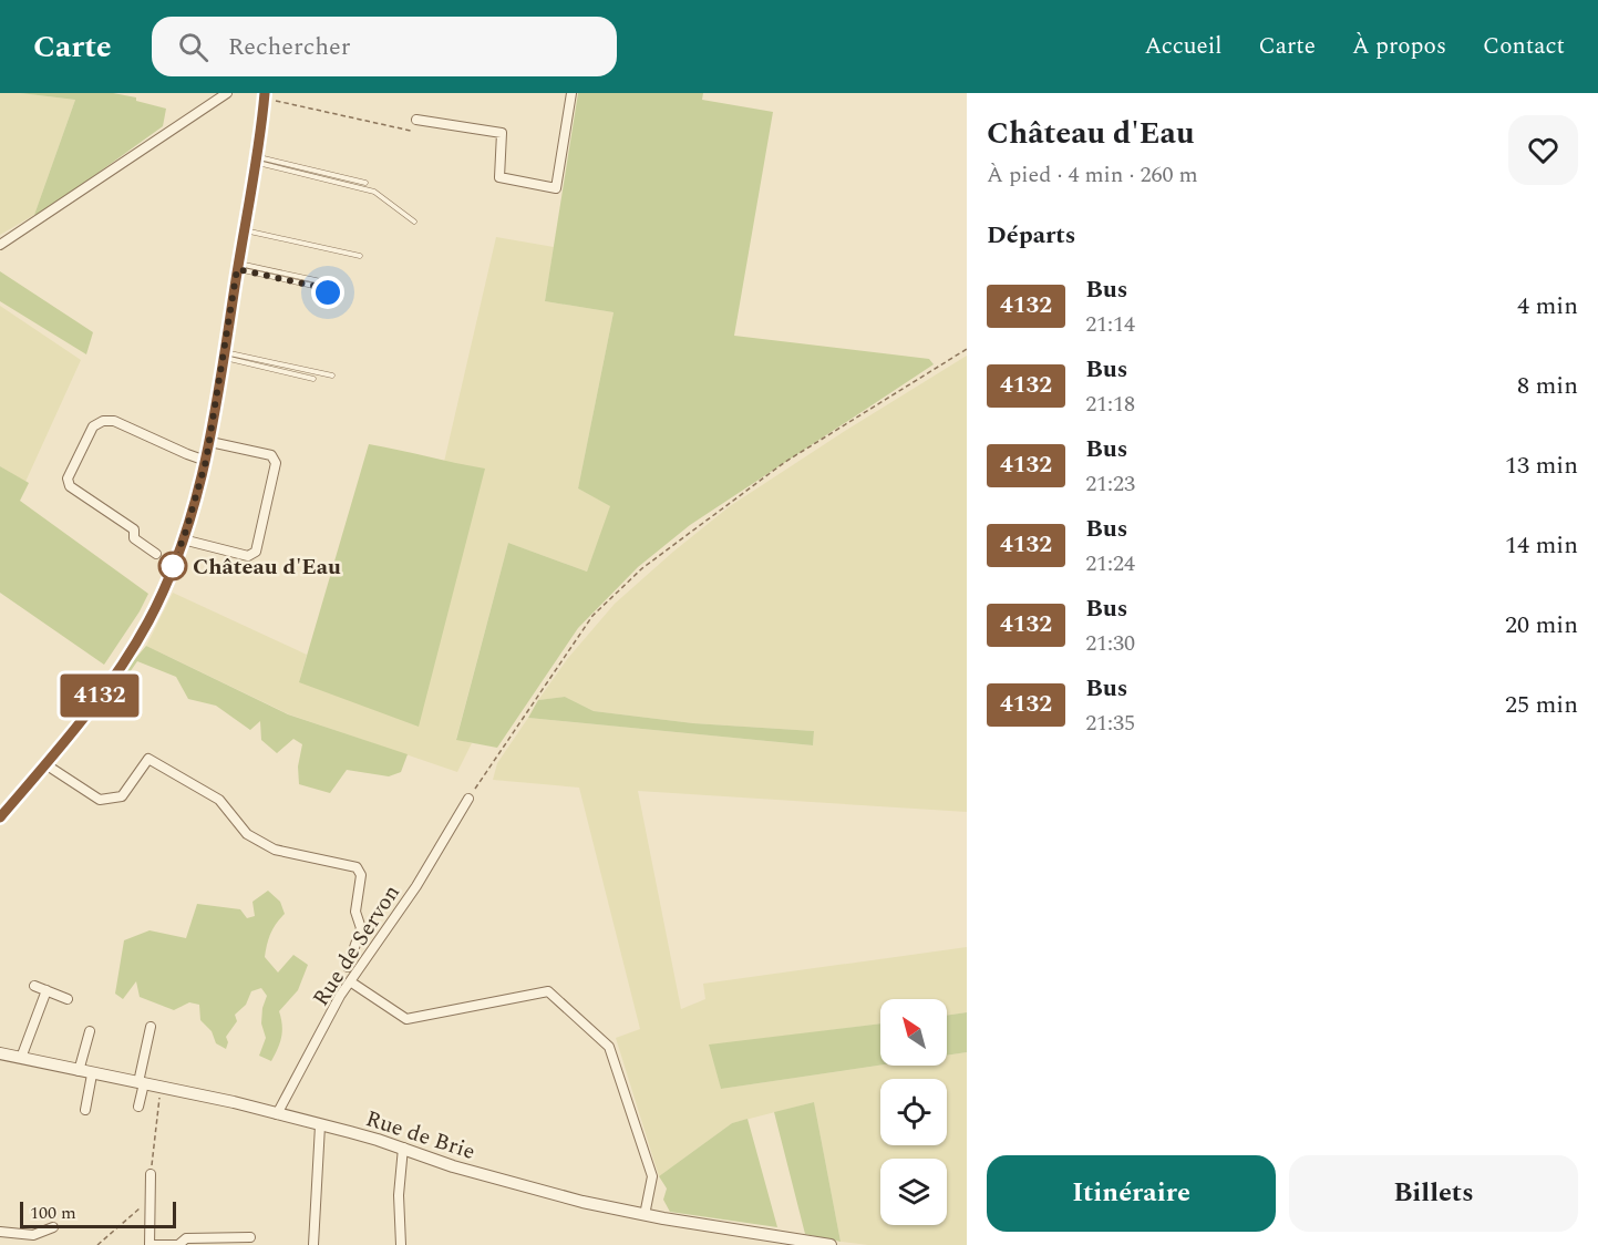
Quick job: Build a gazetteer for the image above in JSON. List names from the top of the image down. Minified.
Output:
{"streets":{"street":["Rue de Servon","Rue de Brie"]},"crossings":[["Rue de Servon","Rue de Brie"]],"places":["Château d'Eau"],"lines":["bus line 4132"],"scale_bar":"100 m","north":"top left","page":{"header":"Carte","search":"Rechercher","nav":["Accueil","Carte","À propos","Contact"],"on_map":"4132","heading":[["Château d'Eau","À pied · 4 min · 260 m"],"Départs"],"list":[{"mark":"4132","name":"Bus","note":"21:14","value":"4 min"},{"mark":"4132","name":"Bus","note":"21:18","value":"8 min"},{"mark":"4132","name":"Bus","note":"21:23","value":"13 min"},{"mark":"4132","name":"Bus","note":"21:24","value":"14 min"},{"mark":"4132","name":"Bus","note":"21:30","value":"20 min"},{"mark":"4132","name":"Bus","note":"21:35","value":"25 min"}],"buttons":["Itinéraire","Billets"],"scale":"100 m"}}
